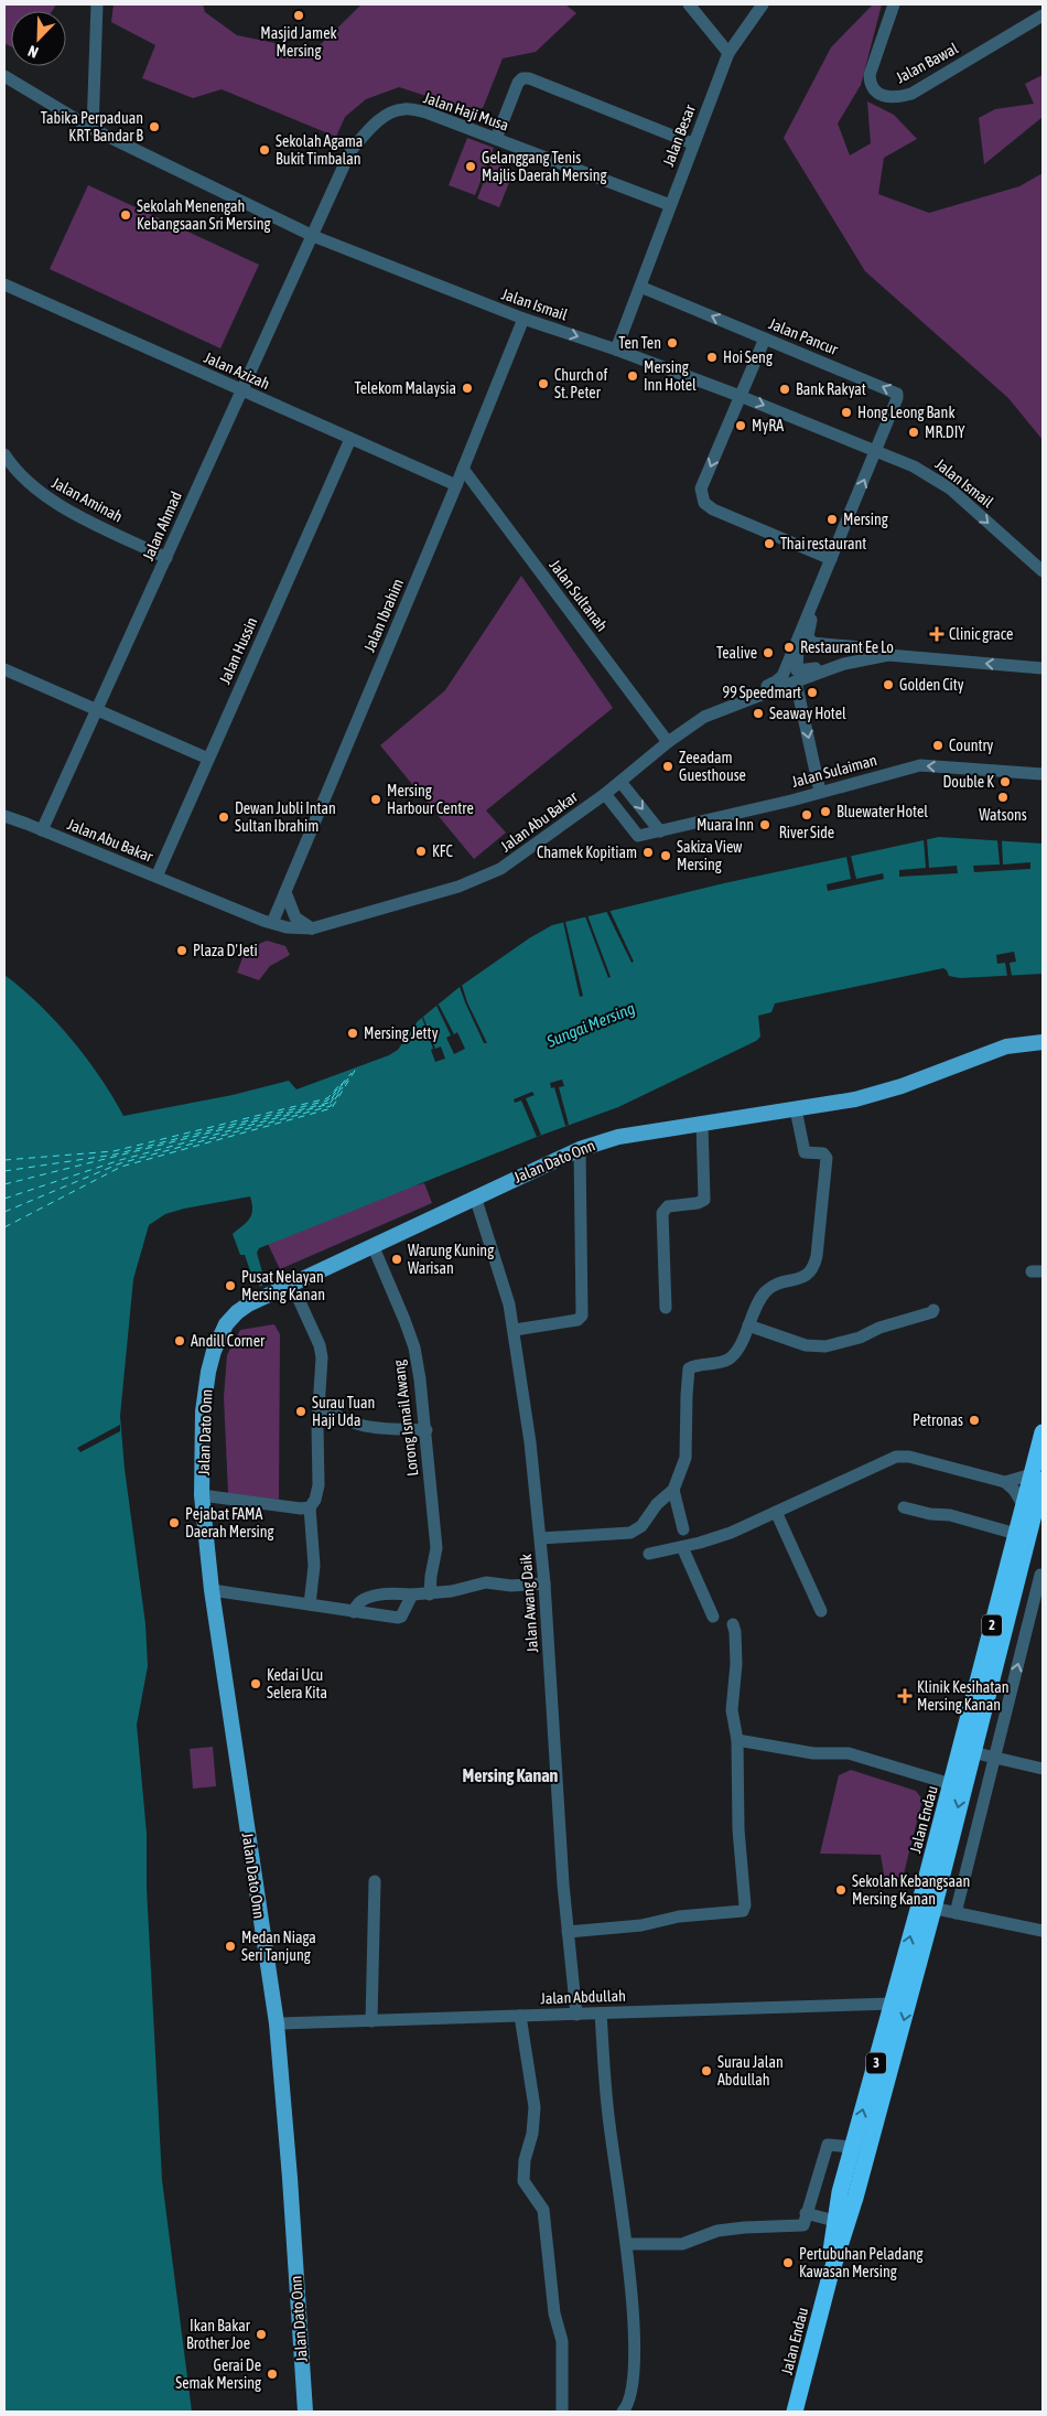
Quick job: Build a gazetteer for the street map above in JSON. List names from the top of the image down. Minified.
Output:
{"streets":{"highway":["2","Jalan Endau","3"],"main road":["Jalan Dato Onn"],"street":["Jalan Bawal","Jalan Haji Musa","Jalan Besar","Jalan Ismail","Jalan Pancur","Jalan Azizah","Jalan Aminah","Jalan Ahmad","Jalan Sultanah","Jalan Ibrahim","Jalan Hussin","Jalan Sulaiman","Jalan Abu Bakar","Lorong Ismail Awang","Jalan Awang Daik","Jalan Abdullah"]},"crossings":[["Jalan Haji Musa","Jalan Besar"],["Jalan Haji Musa","Jalan Ismail"],["Jalan Haji Musa","Jalan Ahmad"],["Jalan Besar","Jalan Ismail"],["Jalan Besar","Jalan Pancur"],["Jalan Ismail","Jalan Pancur"],["Jalan Ismail","Jalan Ahmad"],["Jalan Ismail","Jalan Ibrahim"],["Jalan Azizah","Jalan Ahmad"],["Jalan Azizah","Jalan Ibrahim"],["Jalan Azizah","Jalan Hussin"],["Jalan Aminah","Jalan Ahmad"],["Jalan Ahmad","Jalan Abu Bakar"],["Jalan Sultanah","Jalan Ibrahim"],["Jalan Sultanah","Jalan Abu Bakar"],["Jalan Ibrahim","Jalan Abu Bakar"],["Jalan Hussin","Jalan Abu Bakar"],["Jalan Sulaiman","Jalan Abu Bakar"],["Jalan Dato Onn","Lorong Ismail Awang"],["Jalan Dato Onn","Jalan Awang Daik"],["Jalan Dato Onn","Jalan Abdullah"],["Jalan Awang Daik","Jalan Abdullah"],["Jalan Endau","Jalan Abdullah"]],"one_way":["Jalan Ismail","Jalan Pancur","Jalan Sulaiman"],"districts":["Mersing Kanan"],"water":["Sungai Mersing"],"places":{"other":["Masjid Jamek Mersing","Tabika Perpaduan KRT Bandar B","Sekolah Agama Bukit Timbalan","Gelanggang Tenis Majlis Daerah Mersing","Sekolah Menengah Kebangsaan Sri Mersing","Ten Ten","Hoi Seng","Mersing Inn Hotel","Church of St. Peter","Telekom Malaysia","Bank Rakyat","Hong Leong Bank","MyRA","MR.DIY","Mersing","Thai restaurant","Restaurant Ee Lo","Tealive","Golden City","99 Speedmart","Seaway Hotel","Country","Zeeadam Guesthouse","Double K","Watsons","Mersing Harbour Centre","Bluewater Hotel","River Side","Dewan Jubli Intan Sultan Ibrahim","Muara Inn","KFC","Chamek Kopitiam","Sakiza View Mersing","Plaza D'Jeti","Mersing Jetty","Warung Kuning Warisan","Pusat Nelayan Mersing Kanan","Andill Corner","Surau Tuan Haji Uda","Petronas","Pejabat FAMA Daerah Mersing","Kedai Ucu Selera Kita","Sekolah Kebangsaan Mersing Kanan","Medan Niaga Seri Tanjung","Surau Jalan Abdullah","Pertubuhan Peladang Kawasan Mersing","Ikan Bakar Brother Joe","Gerai De Semak Mersing"],"health":["Clinic grace","Klinik Kesihatan Mersing Kanan"]},"north":"bottom left"}
